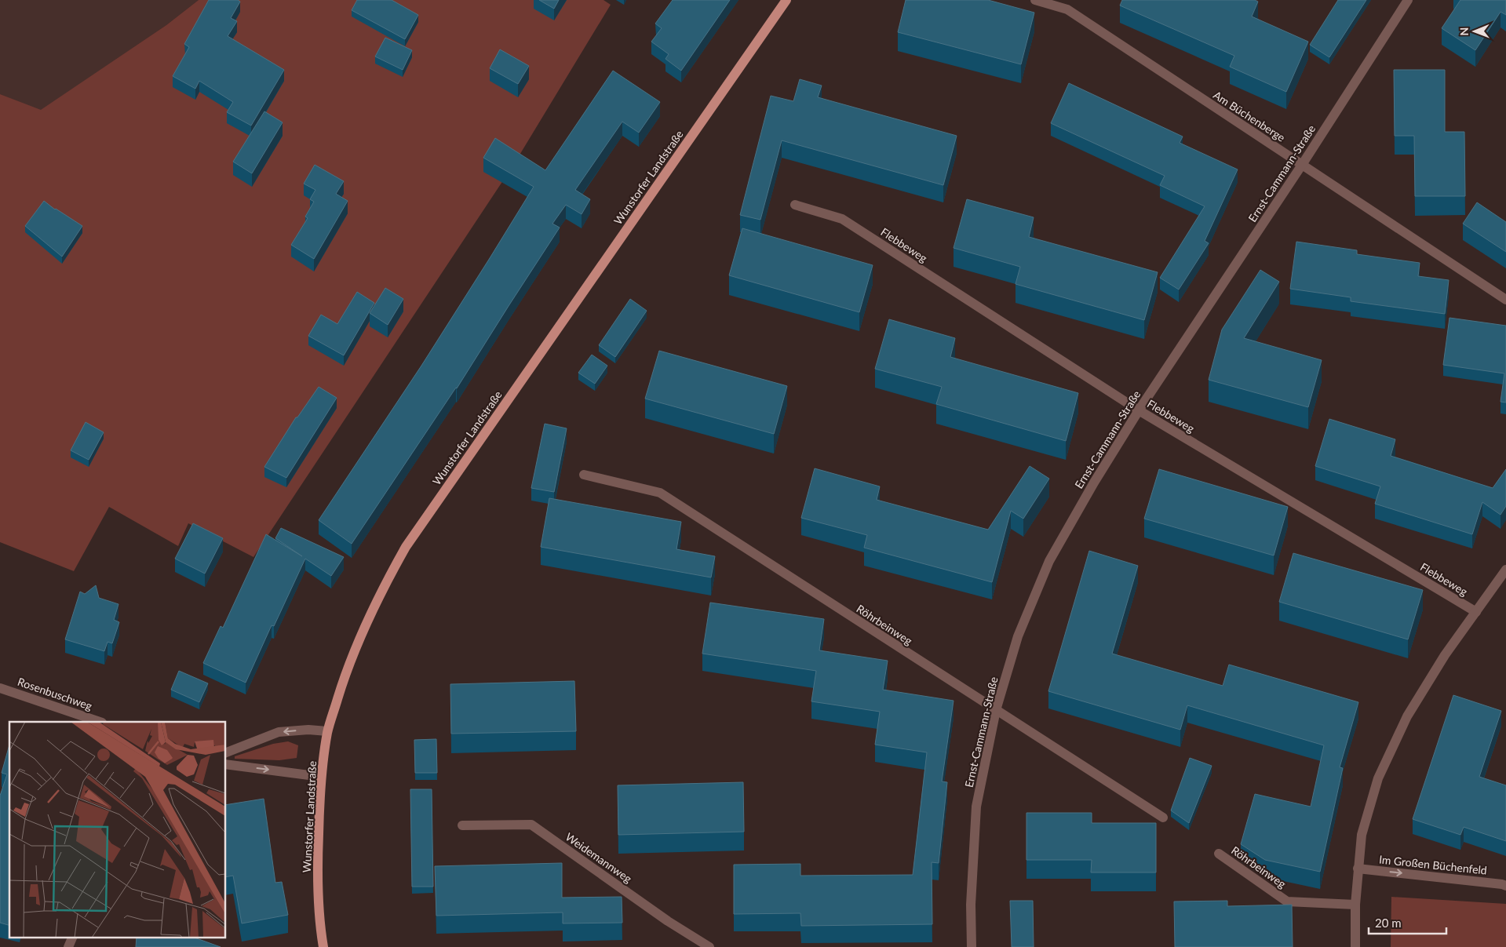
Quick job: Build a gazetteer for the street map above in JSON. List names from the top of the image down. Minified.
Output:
{"streets":{"main road":["Wunstorfer Landstraße"],"street":["Am Büchenberge","Ernst-Cammann-Straße","Flebbeweg","Röhrbeinweg","Rosenbuschweg","Weidemannweg","Im Großen Büchenfeld"]},"crossings":[["Am Büchenberge","Ernst-Cammann-Straße"],["Ernst-Cammann-Straße","Flebbeweg"],["Ernst-Cammann-Straße","Röhrbeinweg"]],"one_way":["Im Großen Büchenfeld"],"scale_bar":"20 m","north":"left"}
